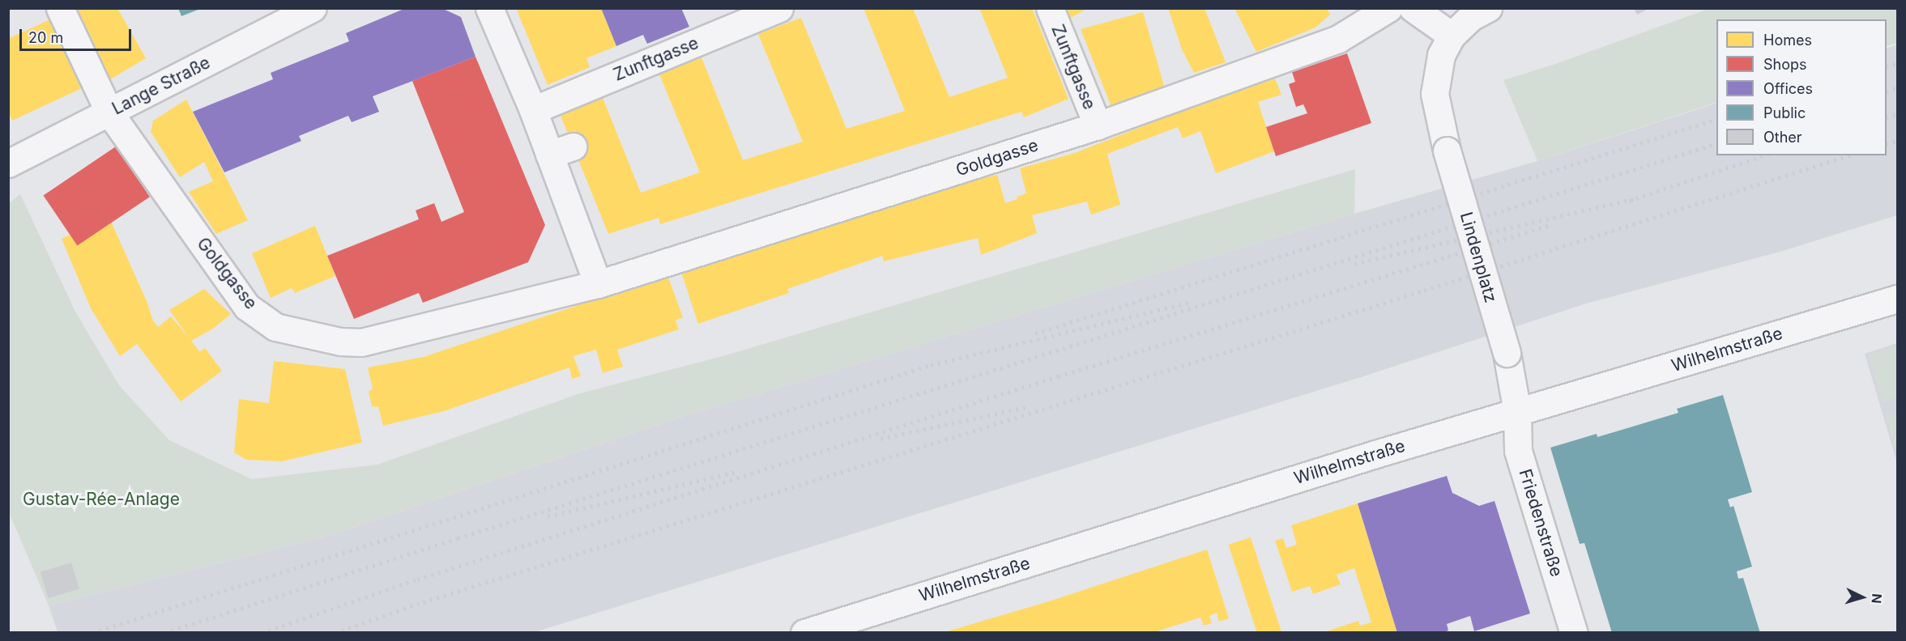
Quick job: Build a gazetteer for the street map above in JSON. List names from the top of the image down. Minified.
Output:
{"streets":{"street":["Zunftgasse","Lange Straße","Goldgasse","Lindenplatz","Wilhelmstraße","Friedenstraße"]},"crossings":[["Zunftgasse","Goldgasse"],["Lange Straße","Goldgasse"],["Lindenplatz","Wilhelmstraße"],["Lindenplatz","Friedenstraße"],["Wilhelmstraße","Friedenstraße"]],"parks":["Gustav-Rée-Anlage"],"legend":["Homes","Shops","Offices","Public","Other"],"scale_bar":"20 m","north":"right"}
